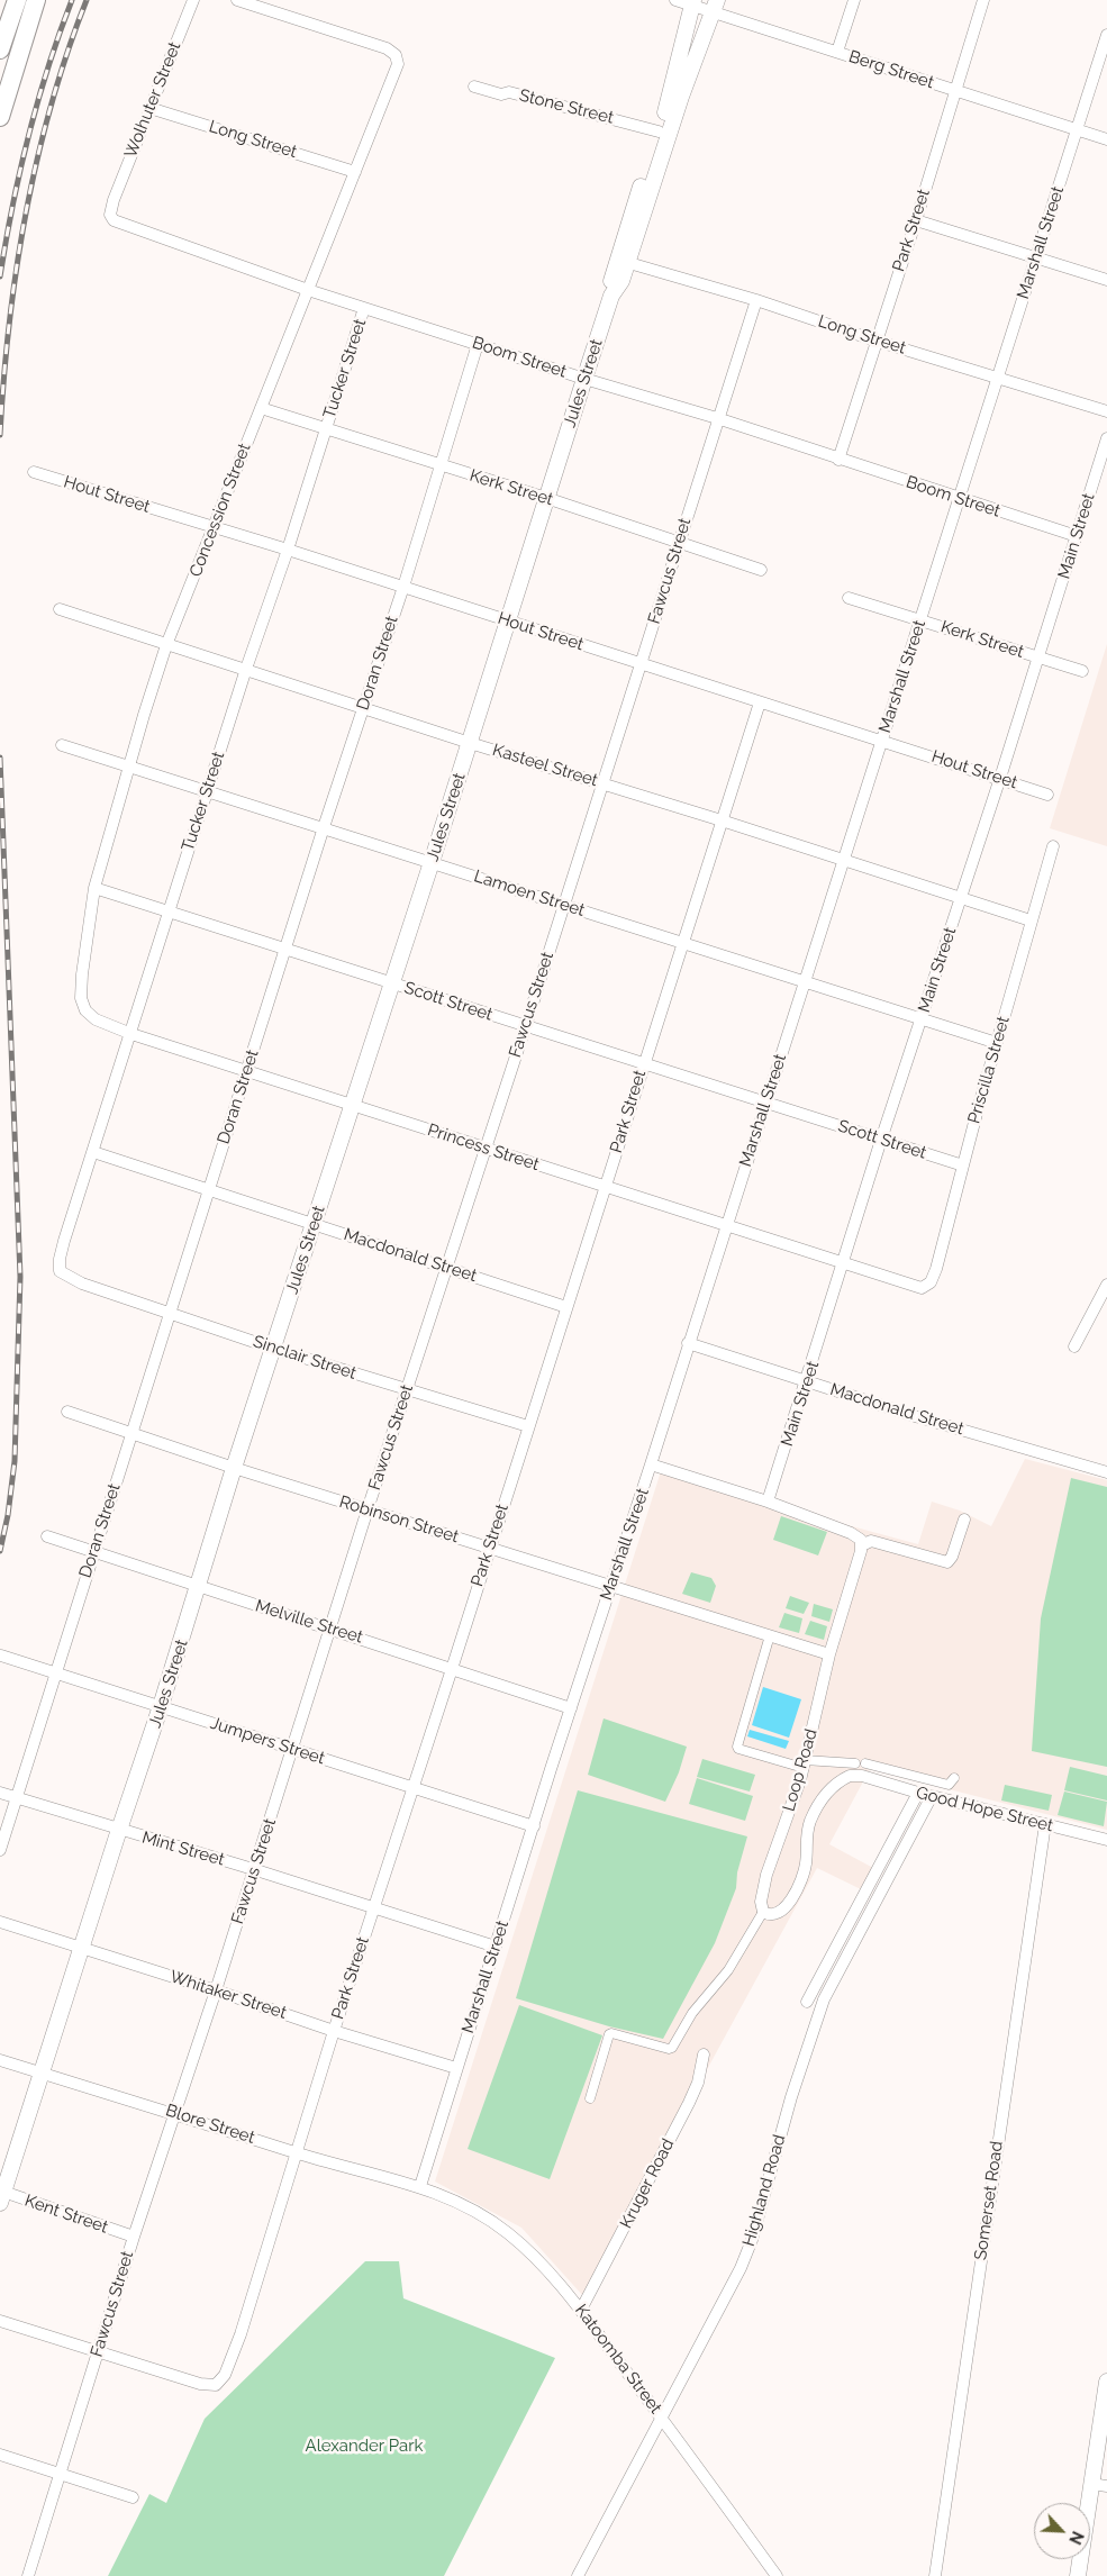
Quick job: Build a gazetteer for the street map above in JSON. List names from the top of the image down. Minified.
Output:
{"streets":{"main road":["Jules Street"],"street":["Berg Street","Wolhuter Street","Stone Street","Long Street","Park Street","Marshall Street","Boom Street","Tucker Street","Kerk Street","Hout Street","Concession Street","Main Street","Fawcus Street","Doran Street","Kasteel Street","Lamoen Street","Scott Street","Priscilla Street","Princess Street","Macdonald Street","Sinclair Street","Robinson Street","Melville Street","Jumpers Street","Loop Road","Good Hope Street","Mint Street","Whitaker Street","Blore Street","Kruger Road","Highland Road","Somerset Road","Kent Street","Katoomba Street"]},"crossings":[["Berg Street","Park Street"],["Berg Street","Marshall Street"],["Berg Street","Jules Street"],["Wolhuter Street","Long Street"],["Wolhuter Street","Boom Street"],["Stone Street","Jules Street"],["Long Street","Park Street"],["Long Street","Marshall Street"],["Long Street","Jules Street"],["Long Street","Concession Street"],["Long Street","Fawcus Street"],["Park Street","Boom Street"],["Park Street","Hout Street"],["Park Street","Fawcus Street"],["Park Street","Kasteel Street"],["Park Street","Lamoen Street"],["Park Street","Scott Street"],["Park Street","Princess Street"],["Park Street","Macdonald Street"],["Park Street","Sinclair Street"],["Park Street","Robinson Street"],["Park Street","Melville Street"],["Park Street","Jumpers Street"],["Park Street","Mint Street"],["Park Street","Whitaker Street"],["Park Street","Blore Street"],["Marshall Street","Boom Street"],["Marshall Street","Kerk Street"],["Marshall Street","Hout Street"],["Marshall Street","Kasteel Street"],["Marshall Street","Lamoen Street"],["Marshall Street","Scott Street"],["Marshall Street","Princess Street"],["Marshall Street","Macdonald Street"],["Marshall Street","Robinson Street"],["Marshall Street","Melville Street"],["Marshall Street","Jumpers Street"],["Marshall Street","Mint Street"],["Marshall Street","Whitaker Street"],["Marshall Street","Blore Street"],["Marshall Street","Katoomba Street"],["Boom Street","Tucker Street"],["Boom Street","Jules Street"],["Boom Street","Concession Street"],["Boom Street","Main Street"],["Boom Street","Fawcus Street"],["Boom Street","Doran Street"],["Tucker Street","Kerk Street"],["Tucker Street","Hout Street"],["Tucker Street","Kasteel Street"],["Tucker Street","Lamoen Street"],["Tucker Street","Scott Street"],["Tucker Street","Princess Street"],["Tucker Street","Macdonald Street"],["Tucker Street","Sinclair Street"],["Jules Street","Kerk Street"],["Jules Street","Hout Street"],["Jules Street","Kasteel Street"],["Jules Street","Lamoen Street"],["Jules Street","Scott Street"],["Jules Street","Princess Street"],["Jules Street","Macdonald Street"],["Jules Street","Sinclair Street"],["Jules Street","Robinson Street"],["Jules Street","Melville Street"],["Jules Street","Jumpers Street"],["Jules Street","Mint Street"],["Jules Street","Whitaker Street"],["Jules Street","Blore Street"],["Jules Street","Kent Street"],["Kerk Street","Concession Street"],["Kerk Street","Main Street"],["Kerk Street","Fawcus Street"],["Kerk Street","Doran Street"],["Hout Street","Concession Street"],["Hout Street","Main Street"],["Hout Street","Fawcus Street"],["Hout Street","Doran Street"],["Concession Street","Kasteel Street"],["Concession Street","Lamoen Street"],["Concession Street","Scott Street"],["Concession Street","Princess Street"],["Main Street","Kasteel Street"],["Main Street","Lamoen Street"],["Main Street","Scott Street"],["Main Street","Princess Street"],["Main Street","Macdonald Street"],["Fawcus Street","Kasteel Street"],["Fawcus Street","Lamoen Street"],["Fawcus Street","Scott Street"],["Fawcus Street","Princess Street"],["Fawcus Street","Macdonald Street"],["Fawcus Street","Sinclair Street"],["Fawcus Street","Robinson Street"],["Fawcus Street","Melville Street"],["Fawcus Street","Jumpers Street"],["Fawcus Street","Mint Street"],["Fawcus Street","Whitaker Street"],["Fawcus Street","Blore Street"],["Fawcus Street","Kent Street"],["Doran Street","Kasteel Street"],["Doran Street","Lamoen Street"],["Doran Street","Scott Street"],["Doran Street","Princess Street"],["Doran Street","Macdonald Street"],["Doran Street","Sinclair Street"],["Doran Street","Robinson Street"],["Doran Street","Melville Street"],["Doran Street","Jumpers Street"],["Doran Street","Mint Street"],["Kasteel Street","Priscilla Street"],["Lamoen Street","Priscilla Street"],["Scott Street","Priscilla Street"],["Priscilla Street","Princess Street"],["Robinson Street","Loop Road"],["Loop Road","Good Hope Street"],["Good Hope Street","Highland Road"],["Good Hope Street","Somerset Road"],["Blore Street","Katoomba Street"],["Kruger Road","Katoomba Street"],["Highland Road","Katoomba Street"]],"parks":["Alexander Park"],"north":"bottom right"}
